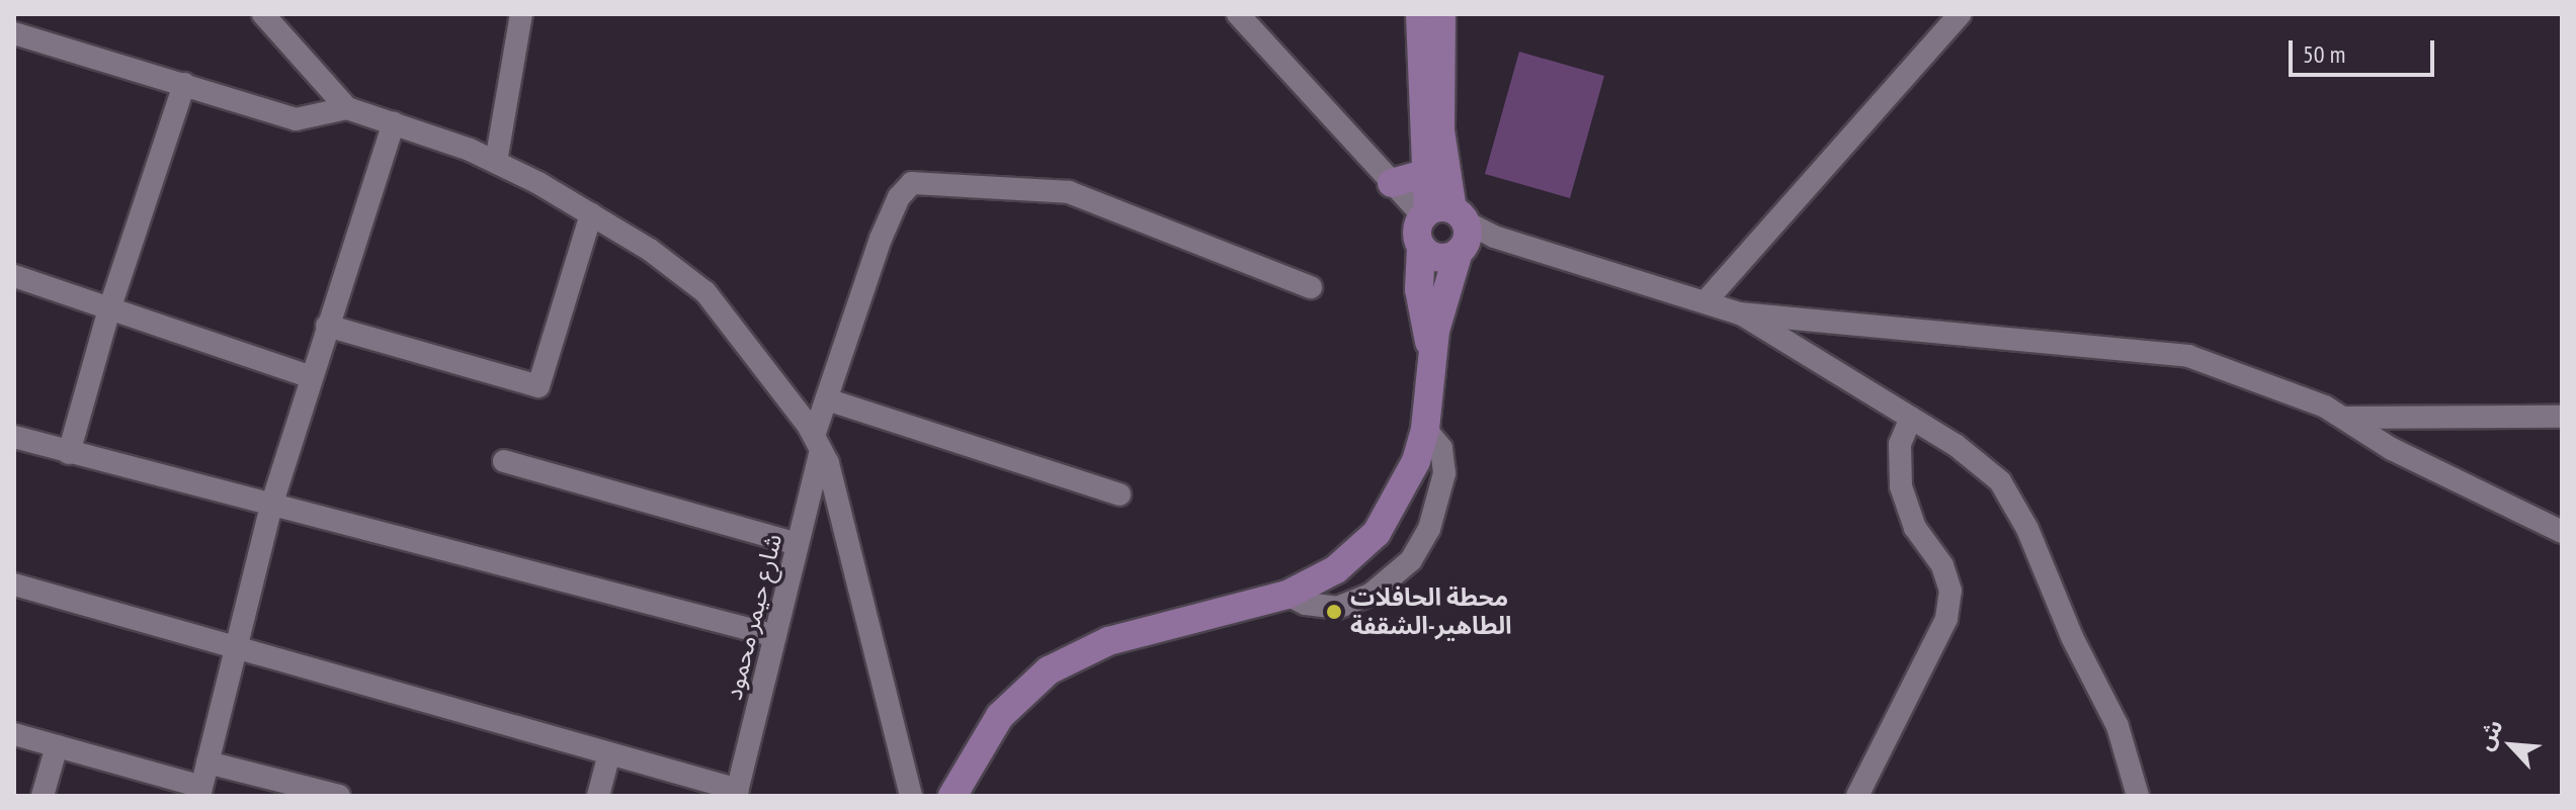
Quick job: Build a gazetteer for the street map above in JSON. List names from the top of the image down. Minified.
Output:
{"streets":{"street":["شارع حيمر محمود"]},"places":["محطة الحافلات الطاهير-الشقفة"],"scale_bar":"50 m","north":"top left"}
